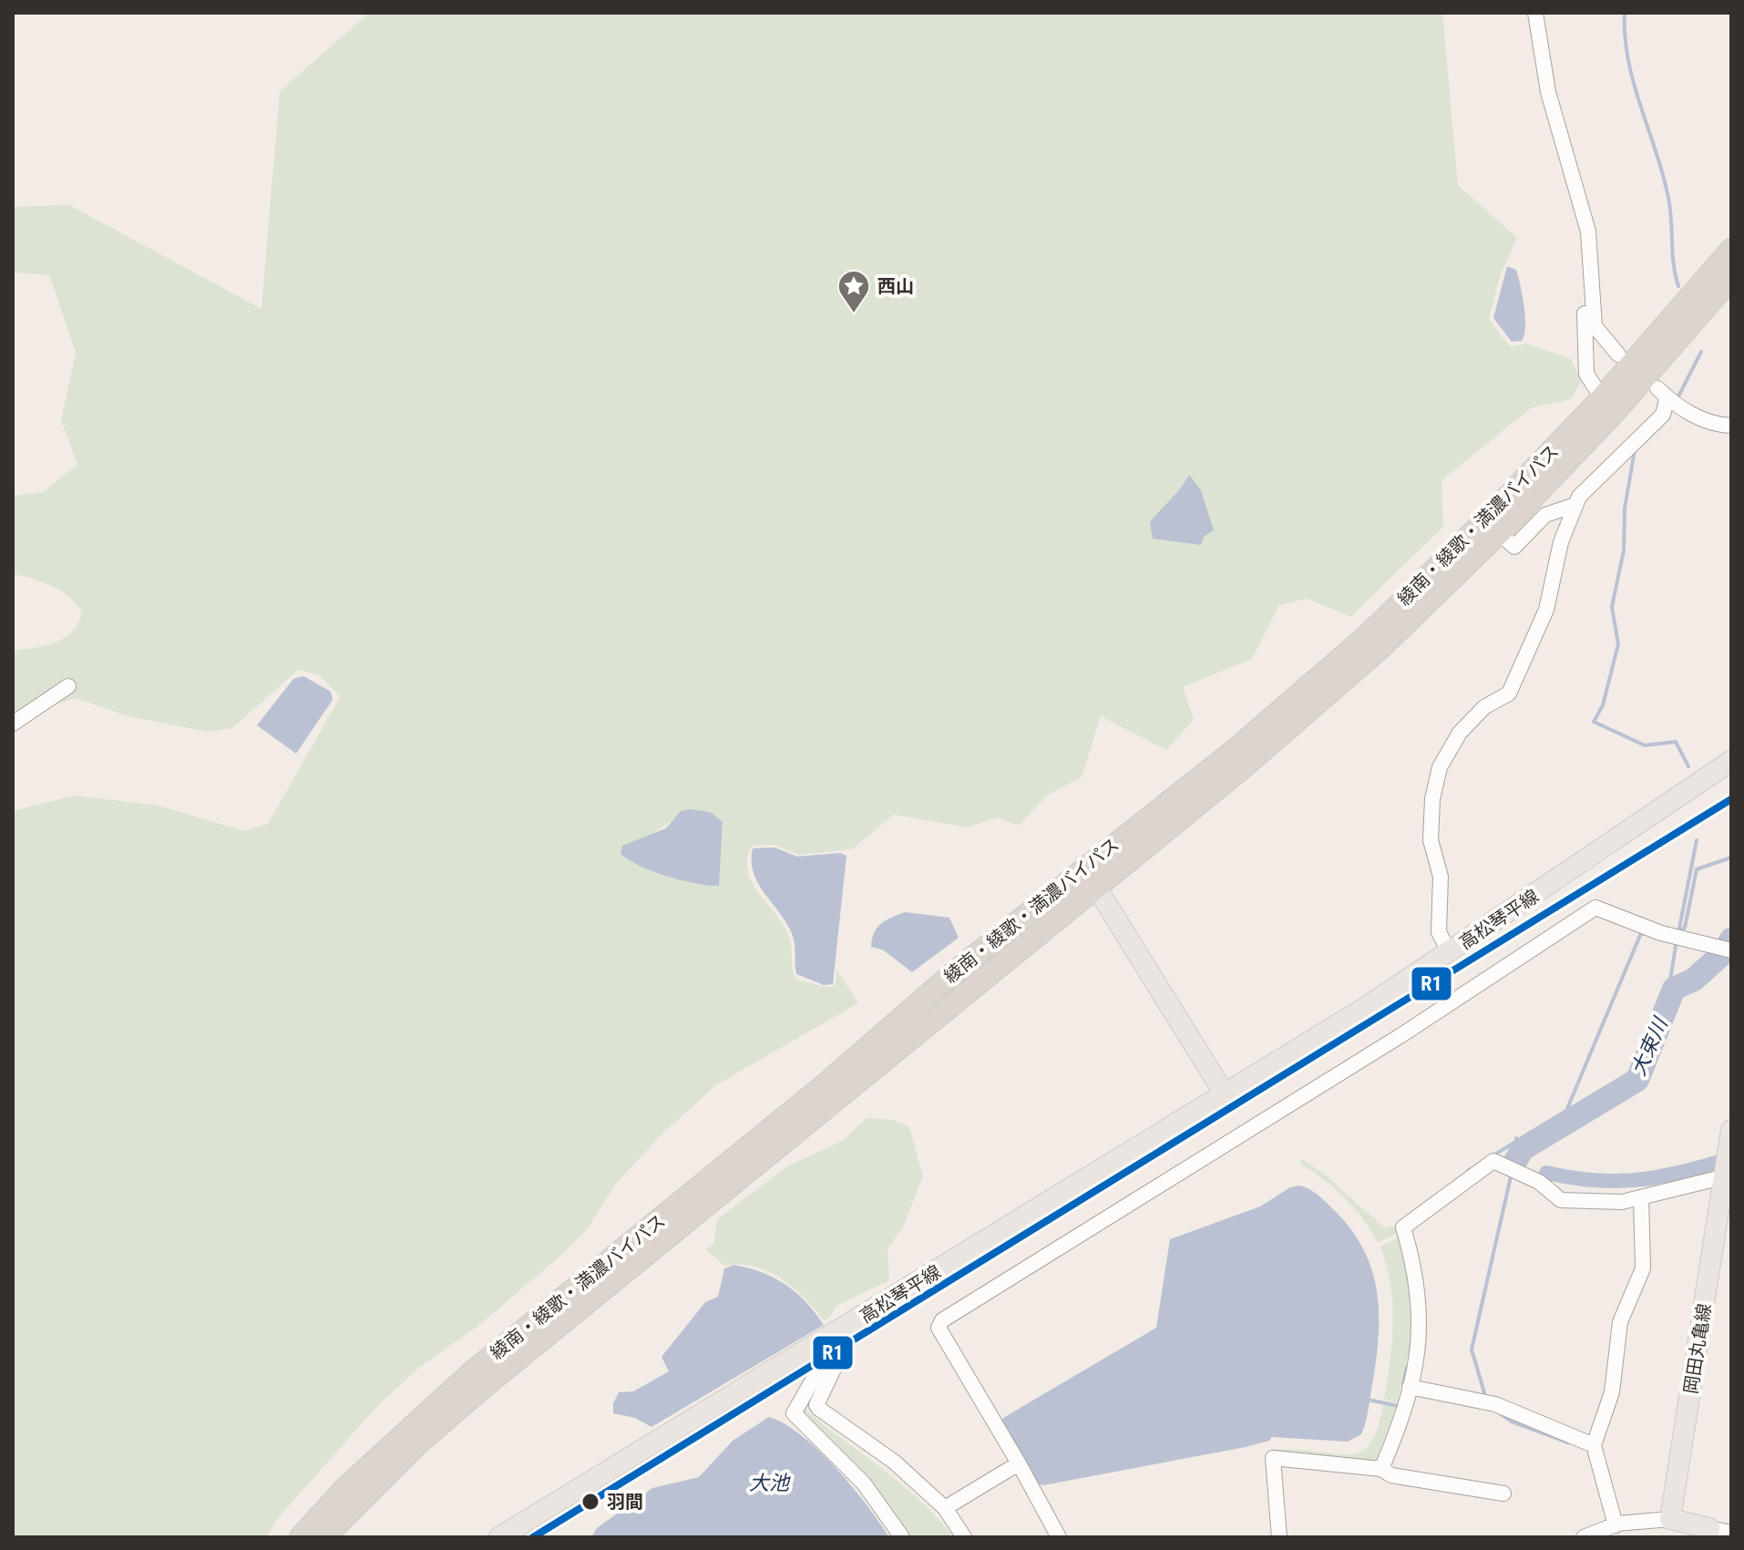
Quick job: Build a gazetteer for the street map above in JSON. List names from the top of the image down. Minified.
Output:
{"streets":{"highway":["綾南・綾歌・満濃バイパス"],"main road":["高松琴平線","岡田丸亀線"]},"water":["大束川","大池"],"places":{"place":["西山"],"other":["羽間"]},"lines":["transit line R1"]}
